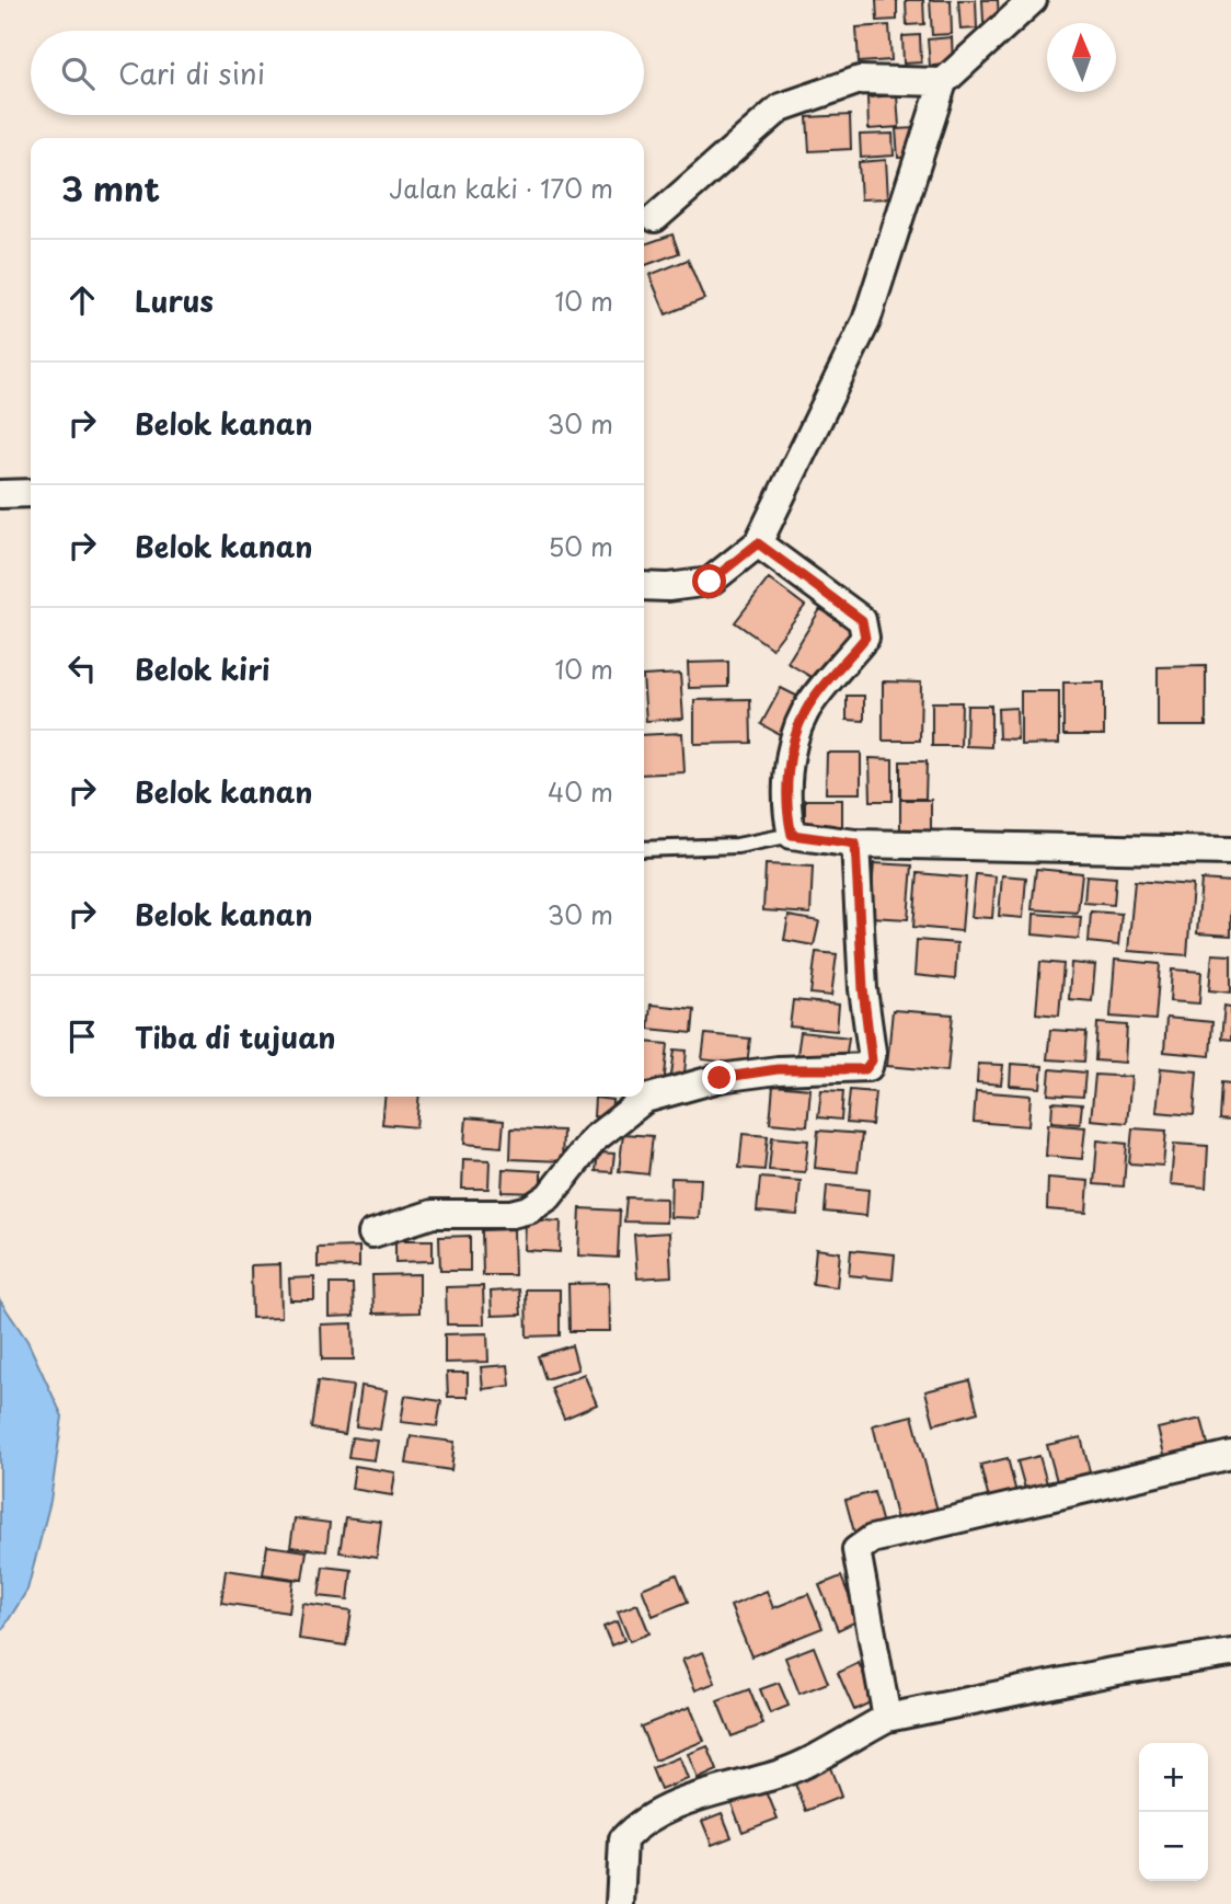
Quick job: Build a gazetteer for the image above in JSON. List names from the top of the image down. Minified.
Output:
{"north":"top","page":{"search":"Cari di sini","heading":["3 mnt","Jalan kaki · 170 m"],"list":[["Lurus","10 m"],["Belok kanan","30 m"],["Belok kanan","50 m"],["Belok kiri","10 m"],["Belok kanan","40 m"],["Belok kanan","30 m"],"Tiba di tujuan"],"map_buttons":["+","−"]}}
